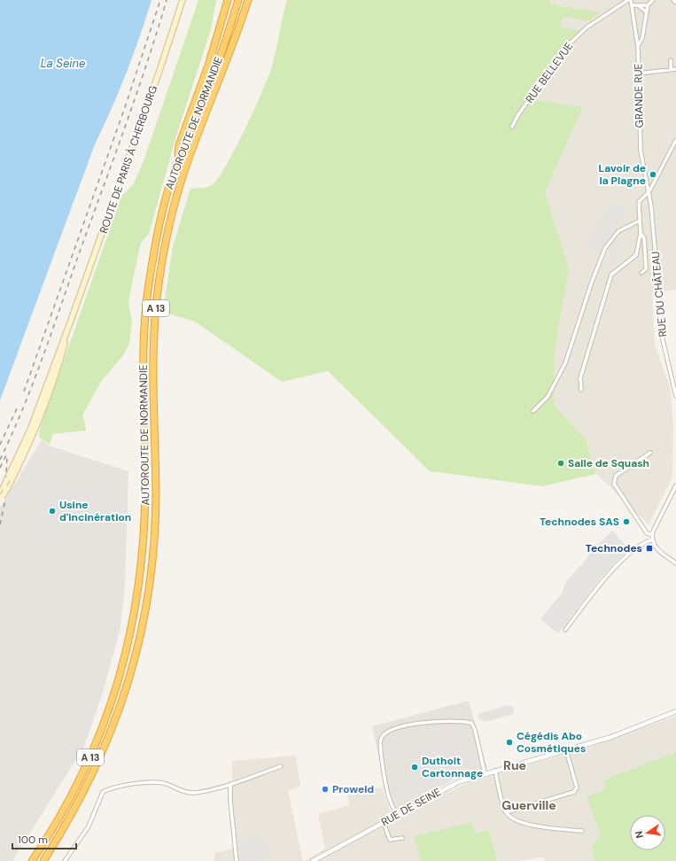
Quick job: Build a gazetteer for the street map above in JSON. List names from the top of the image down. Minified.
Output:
{"streets":{"highway":["AUTOROUTE DE NORMANDIE","A 13"],"main road":["ROUTE DE PARIS À CHERBOURG"],"street":["RUE BELLEVUE","GRANDE RUE","RUE DU CHÂTEAU","RUE DE SEINE"]},"crossings":[["GRANDE RUE","RUE DU CHÂTEAU"]],"districts":["Rue","Guerville"],"water":["La Seine"],"places":{"other":["Lavoir de la Plagne","Salle de Squash","Usine d'incinération","Technodes SAS","Cégédis Abo Cosmétiques","Duthoit Cartonnage","Proweld"],"transit":["Technodes"]},"scale_bar":"100 m","north":"left"}
